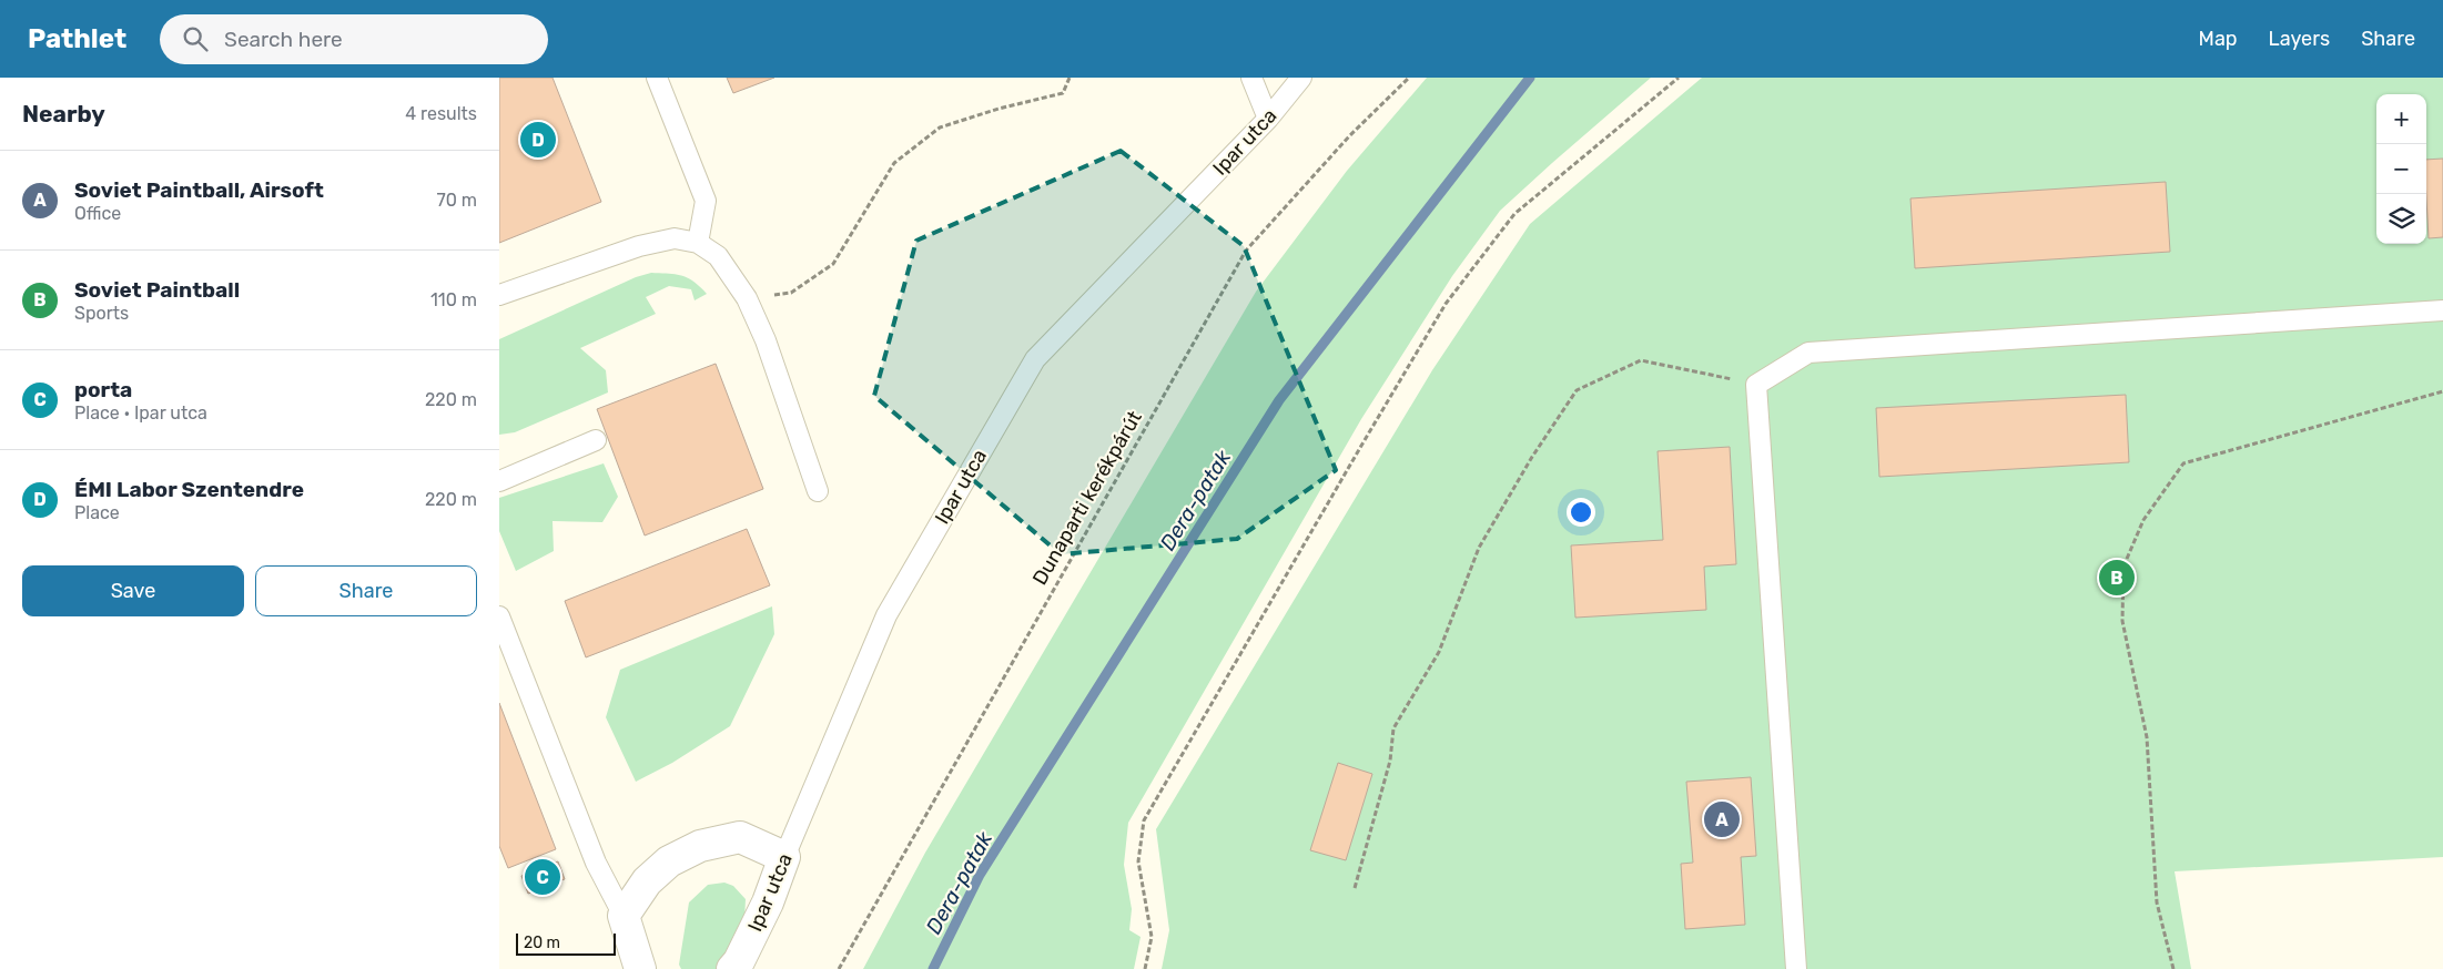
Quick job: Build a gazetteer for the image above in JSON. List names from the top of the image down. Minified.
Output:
{"streets":{"street":["Ipar utca"],"path":["Dunaparti kerékpárút"]},"water":["Dera-patak"],"scale_bar":"20 m","page":{"header":"Pathlet","search":"Search here","nav":["Map","Layers","Share"],"heading":["Nearby","4 results"],"map_buttons":["+","−"],"pins":["D","B","A","C"],"list":[{"mark":"A","name":"Soviet Paintball, Airsoft","note":"Office","value":"70 m"},{"mark":"B","name":"Soviet Paintball","note":"Sports","value":"110 m"},{"mark":"C","name":"porta","note":"Place · Ipar utca","value":"220 m"},{"mark":"D","name":"ÉMI Labor Szentendre","note":"Place","value":"220 m"}],"buttons":["Save","Share"],"scale":"20 m"}}
